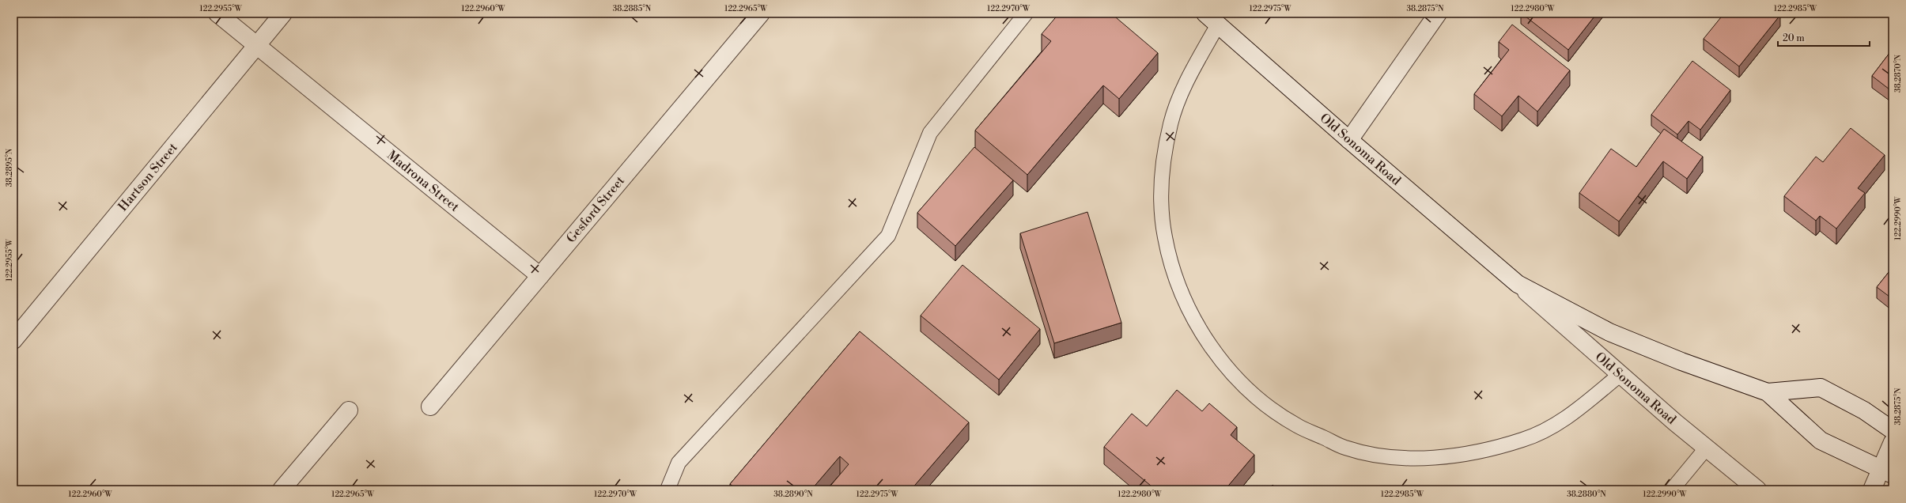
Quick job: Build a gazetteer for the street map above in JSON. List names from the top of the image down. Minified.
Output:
{"streets":{"street":["Old Sonoma Road","Hartson Street","Madrona Street","Gesford Street"]},"crossings":[["Hartson Street","Madrona Street"],["Madrona Street","Gesford Street"]],"scale_bar":"20 m","coordinates":["122.2955°W","122.2960°W","38.2885°N","122.2965°W","122.2970°W","122.2975°W","38.2875°N","122.2980°W","122.2985°W","38.2870°N","38.2895°N","122.2990°W","38.2890°N","38.2880°N"]}
